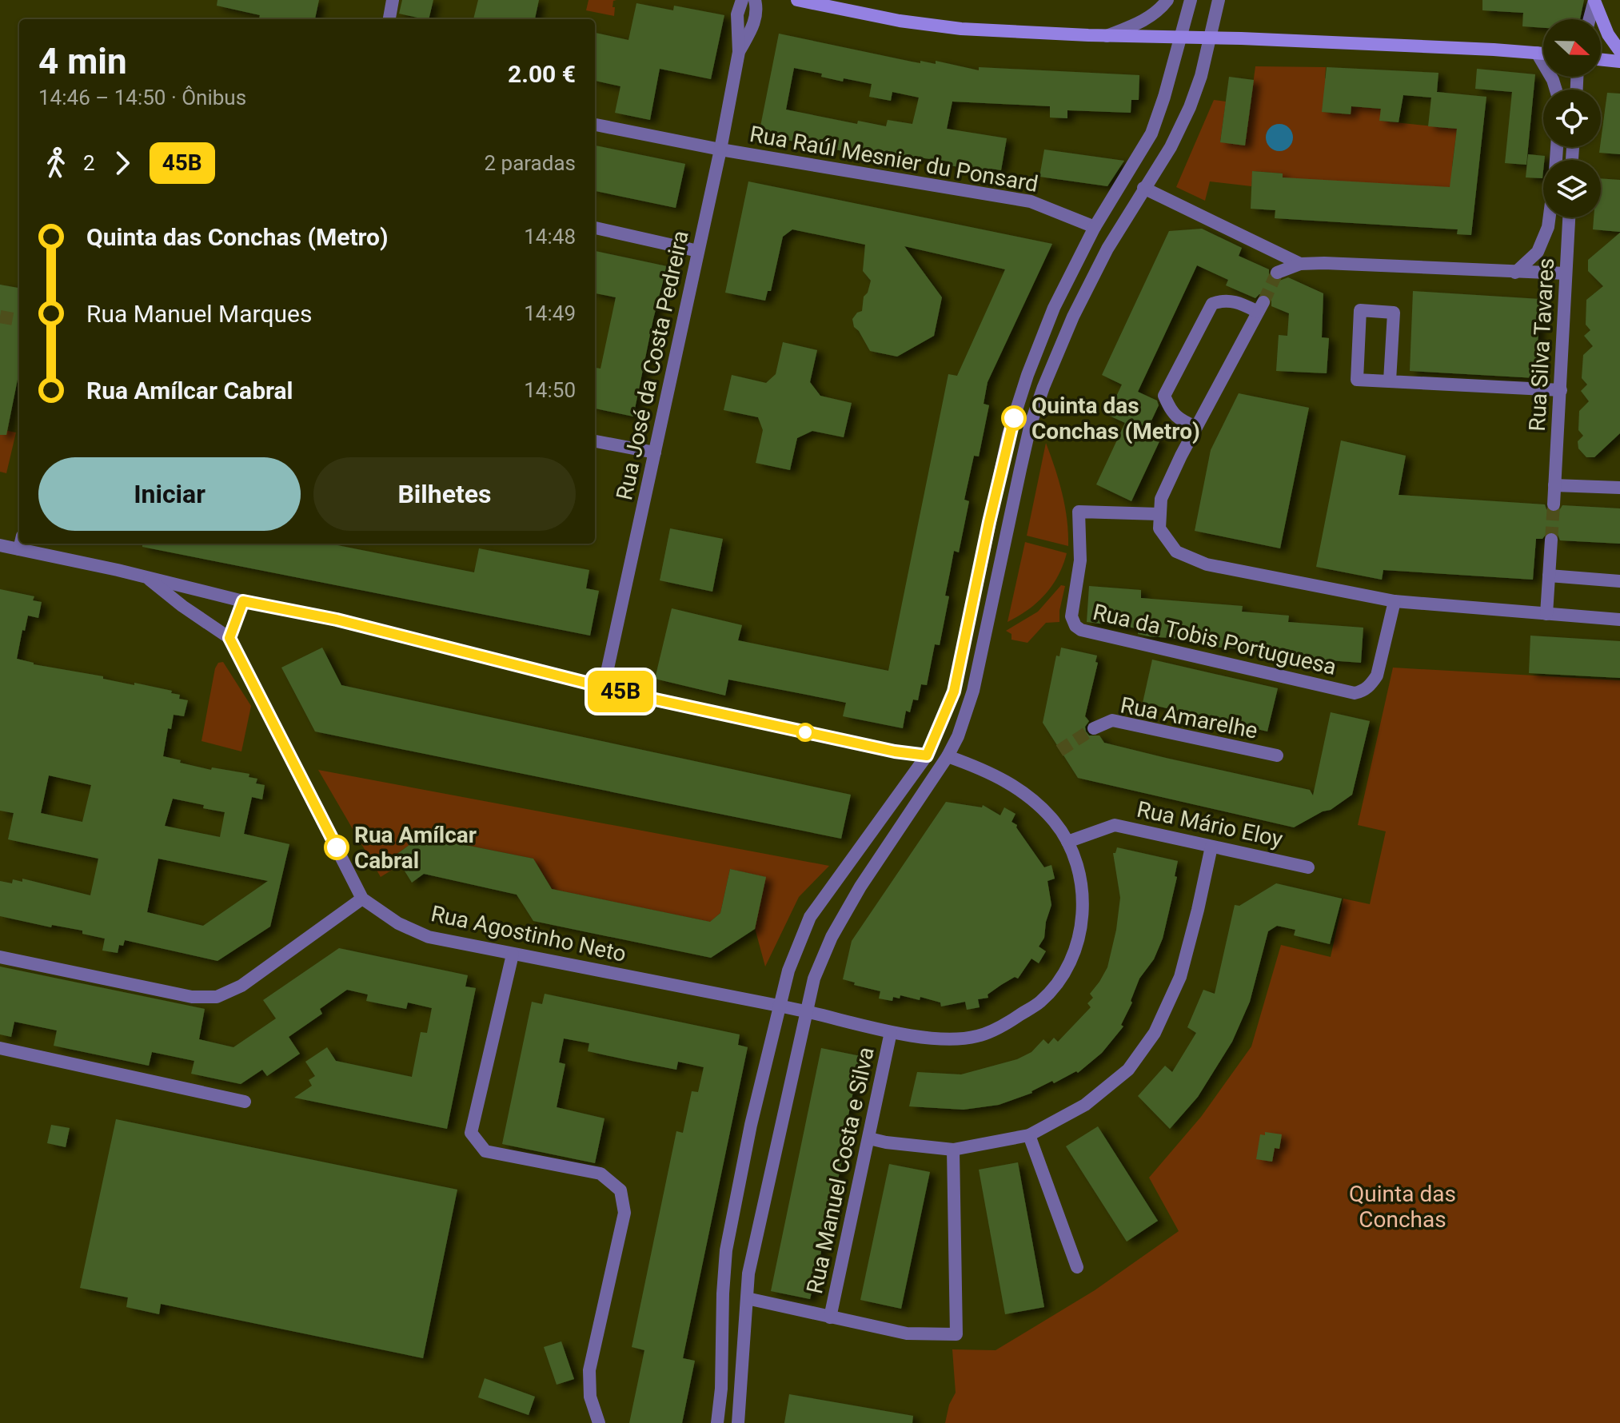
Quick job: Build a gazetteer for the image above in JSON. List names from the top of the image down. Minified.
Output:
{"streets":{"street":["Rua Raúl Mesnier du Ponsard","Rua Silva Tavares","Rua José da Costa Pedreira","Rua da Tobis Portuguesa","Rua Amarelhe","Rua Mário Eloy","Rua Agostinho Neto","Rua Manuel Costa e Silva"]},"crossings":[["Rua Raúl Mesnier du Ponsard","Rua José da Costa Pedreira"],["Rua José da Costa Pedreira","Rua Agostinho Neto"],["Rua Mário Eloy","Rua Agostinho Neto"],["Rua Agostinho Neto","Rua Manuel Costa e Silva"]],"parks":["Quinta das Conchas"],"places":["Quinta das Conchas (Metro)","Rua Amílcar Cabral"],"lines":["bus line 45B"],"north":"right","page":{"on_map":"45B","heading":["4 min","14:46 – 14:50 · Ônibus","2.00 €"],"legs":["2","45B","2 paradas"],"list":[{"name":"Quinta das Conchas (Metro)","value":"14:48"},{"name":"Rua Manuel Marques","value":"14:49"},{"name":"Rua Amílcar Cabral","value":"14:50"}],"buttons":["Iniciar","Bilhetes"]}}
